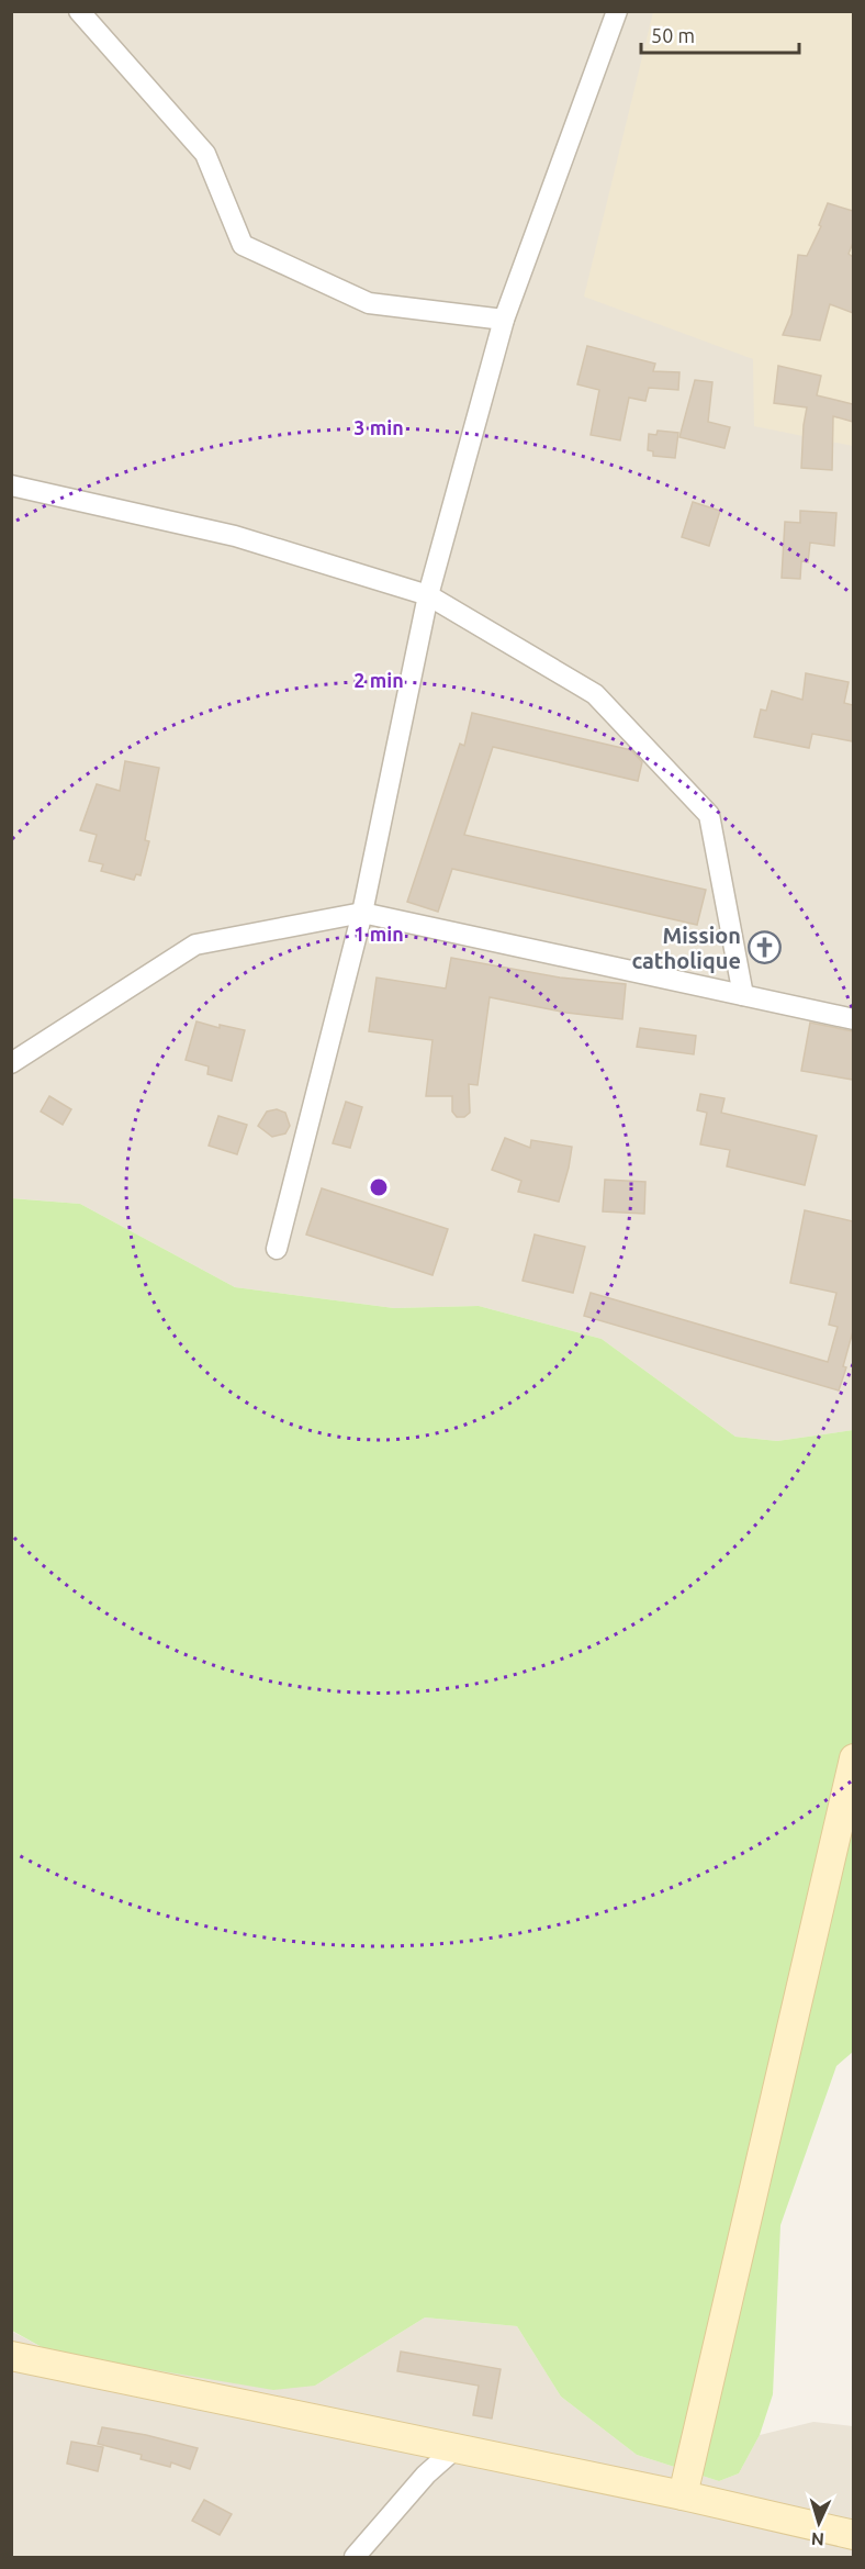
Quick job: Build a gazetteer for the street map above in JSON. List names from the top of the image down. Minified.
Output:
{"places":{"church":["Mission catholique"]},"scale_bar":"50 m","north":"bottom","rings":["3 min","2 min","1 min"]}
